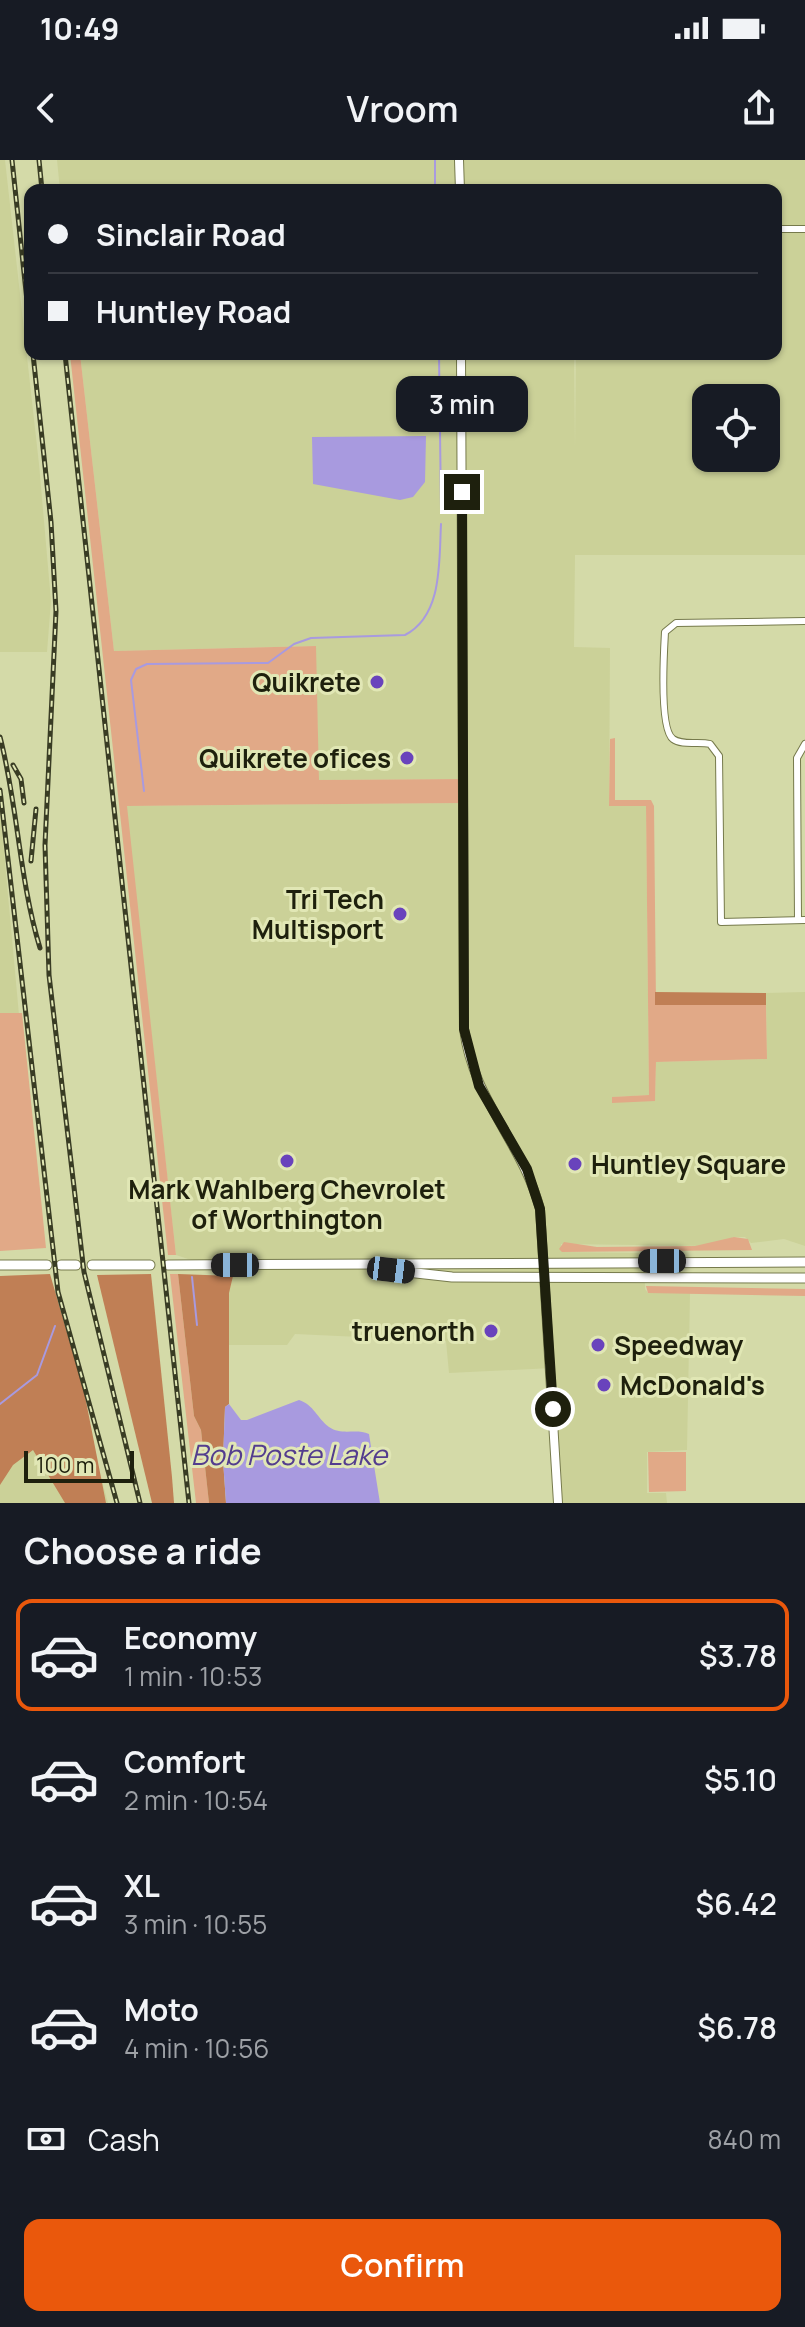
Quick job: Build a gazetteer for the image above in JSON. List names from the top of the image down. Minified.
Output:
{"water":["Bob Poste Lake"],"places":["Quikrete","Quikrete ofices","Tri Tech Multisport","Mark Wahlberg Chevrolet of Worthington","Huntley Square","truenorth","Speedway","McDonald's"],"scale_bar":"100 m","page":{"status":"10:49","header":"Vroom","banner":["Sinclair Road","Huntley Road"],"bubble":"3 min","scale":"100 m","heading":"Choose a ride","list":[{"name":"Economy","note":"1 min · 10:53","value":"$3.78"},{"name":"Comfort","note":"2 min · 10:54","value":"$5.10"},{"name":"XL","note":"3 min · 10:55","value":"$6.42"},{"name":"Moto","note":"4 min · 10:56","value":"$6.78"}],"pay":["Cash","840 m"],"buttons":"Confirm"}}
